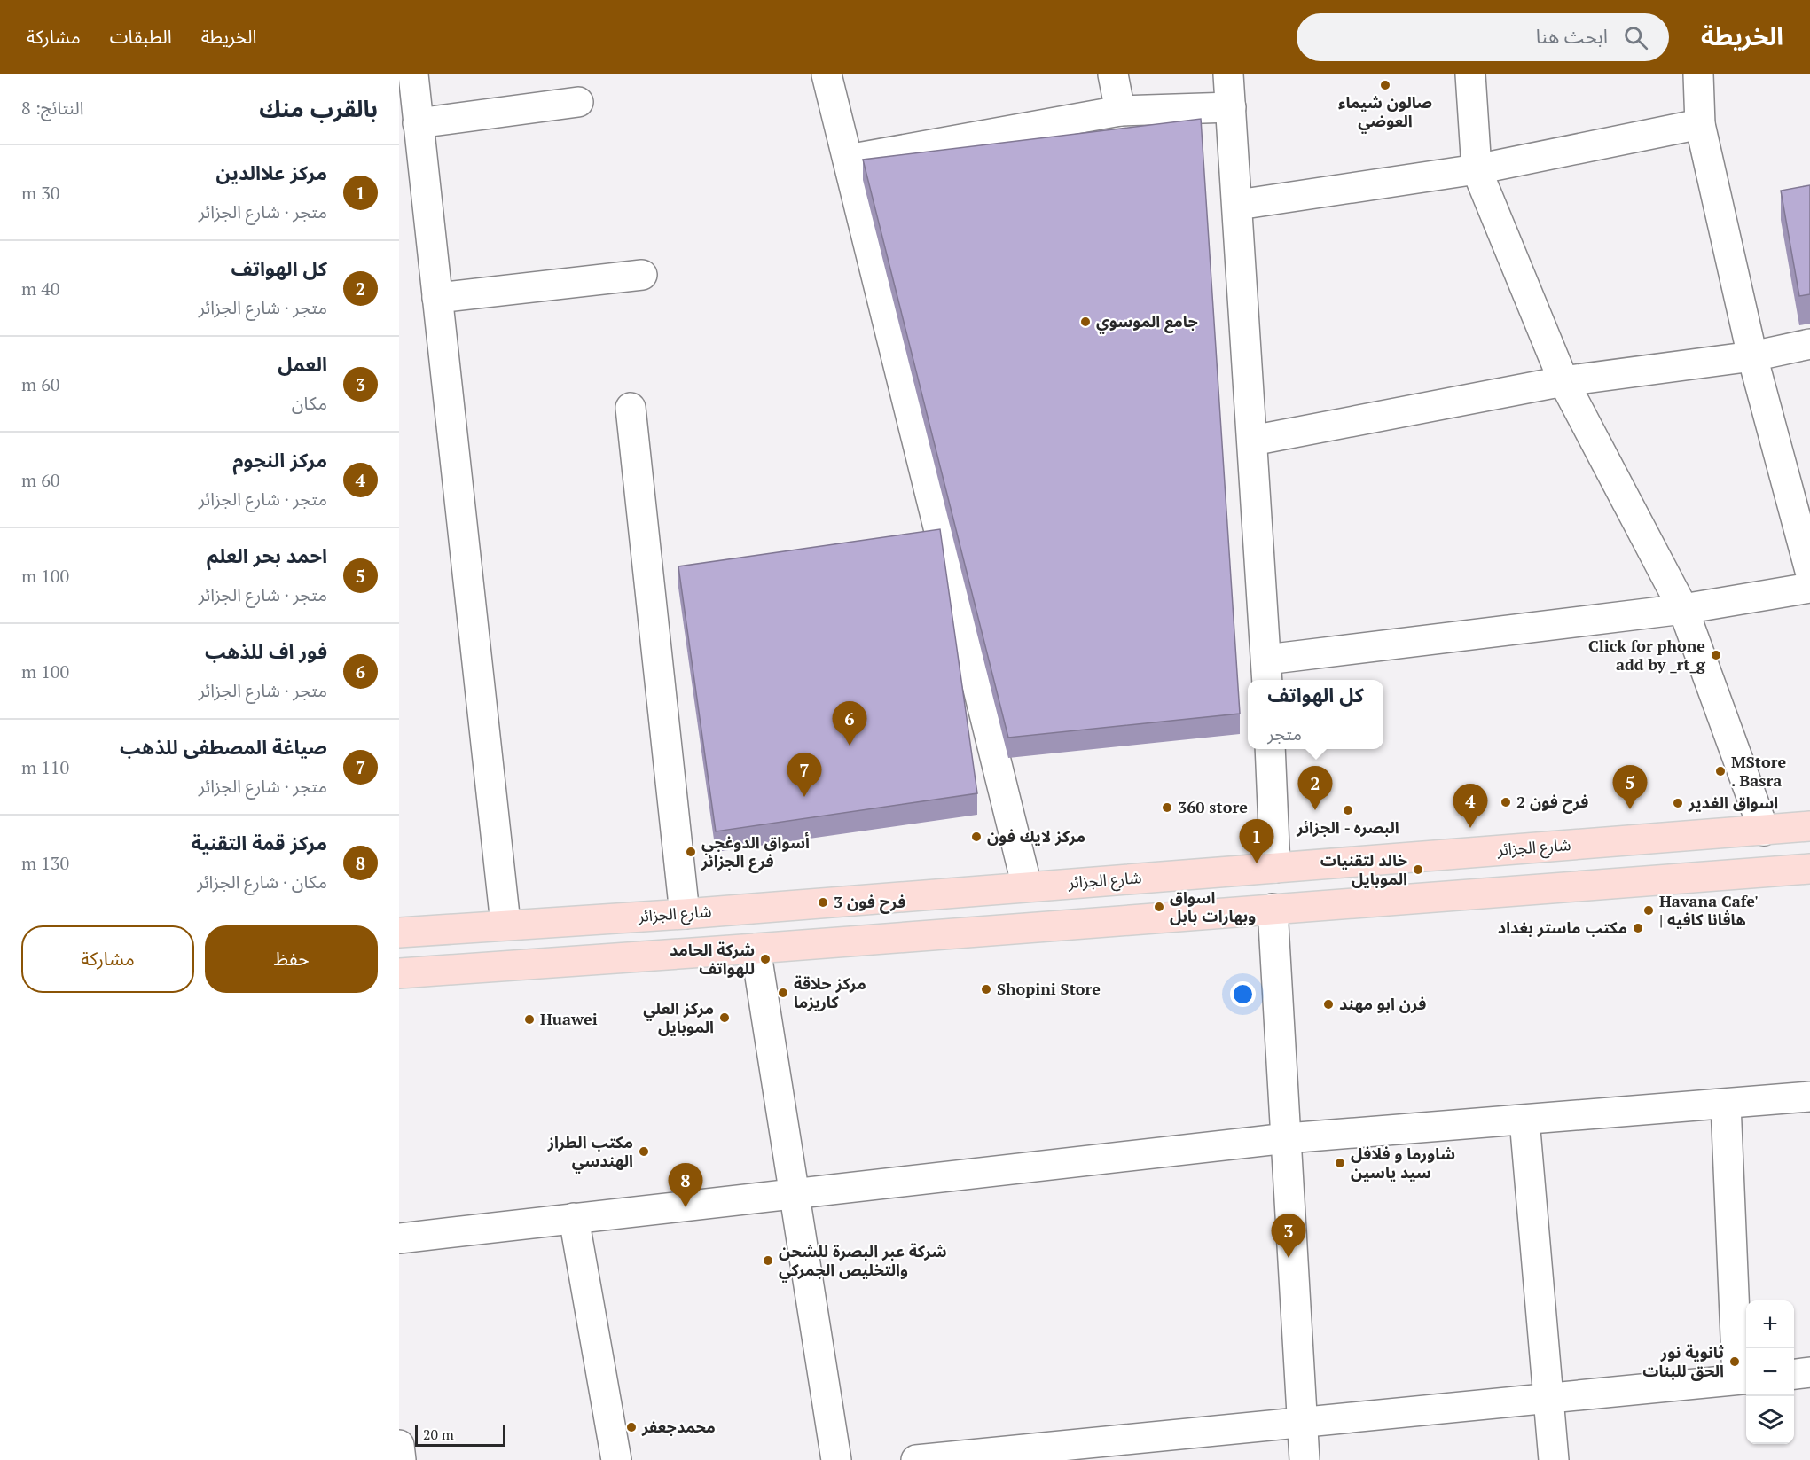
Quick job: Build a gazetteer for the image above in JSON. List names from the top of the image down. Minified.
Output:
{"streets":{"main road":["شارع الجزائر"]},"places":["صالون شيماء العوضي","جامع الموسوي","Click for phone add by _rt_g","MStore . Basra","فرح فون 2","اسواق الغدير","360 store","البصره - الجزائر","مركز لايك فون","أسواق الدوغجي فرع الجزائر","خالد لتقنيات الموبايل","فرح فون 3","اسواق وبهارات بابل","Havana Cafe' | هاڤانا كافيه","مكتب ماستر بغداد","شركة الحامد للهواتف","Shopini Store","مركز حلاقة كاريزما","فرن ابو مهند","مركز العلي الموبايل","Huawei","مكتب الطراز الهندسي","شاورما و فلافل سيد ياسين","شركة عبر البصرة للشحن والتخليص الجمركي","ثانوية نور الحق للبنات","محمدجعفر"],"scale_bar":"20 m","page":{"header":"الخريطة","search":"ابحث هنا","nav":["الخريطة","الطبقات","مشاركة"],"heading":["بالقرب منك","النتائج: 8"],"list":[{"mark":"1","name":"مركز علاالدين","note":"متجر · شارع الجزائر","value":"30 m"},{"mark":"2","name":"كل الهواتف","note":"متجر · شارع الجزائر","value":"40 m"},{"mark":"3","name":"العمل","note":"مكان","value":"60 m"},{"mark":"4","name":"مركز النجوم","note":"متجر · شارع الجزائر","value":"60 m"},{"mark":"5","name":"احمد بحر العلم","note":"متجر · شارع الجزائر","value":"100 m"},{"mark":"6","name":"فور اف للذهب","note":"متجر · شارع الجزائر","value":"100 m"},{"mark":"7","name":"صياغة المصطفى للذهب","note":"متجر · شارع الجزائر","value":"110 m"},{"mark":"8","name":"مركز قمة التقنية","note":"مكان · شارع الجزائر","value":"130 m"}],"popup":["كل الهواتف","متجر"],"pins":["6","7","5","2","4","1","8","3"],"buttons":["حفظ","مشاركة"],"map_buttons":["+","−"],"scale":"20 m"}}
